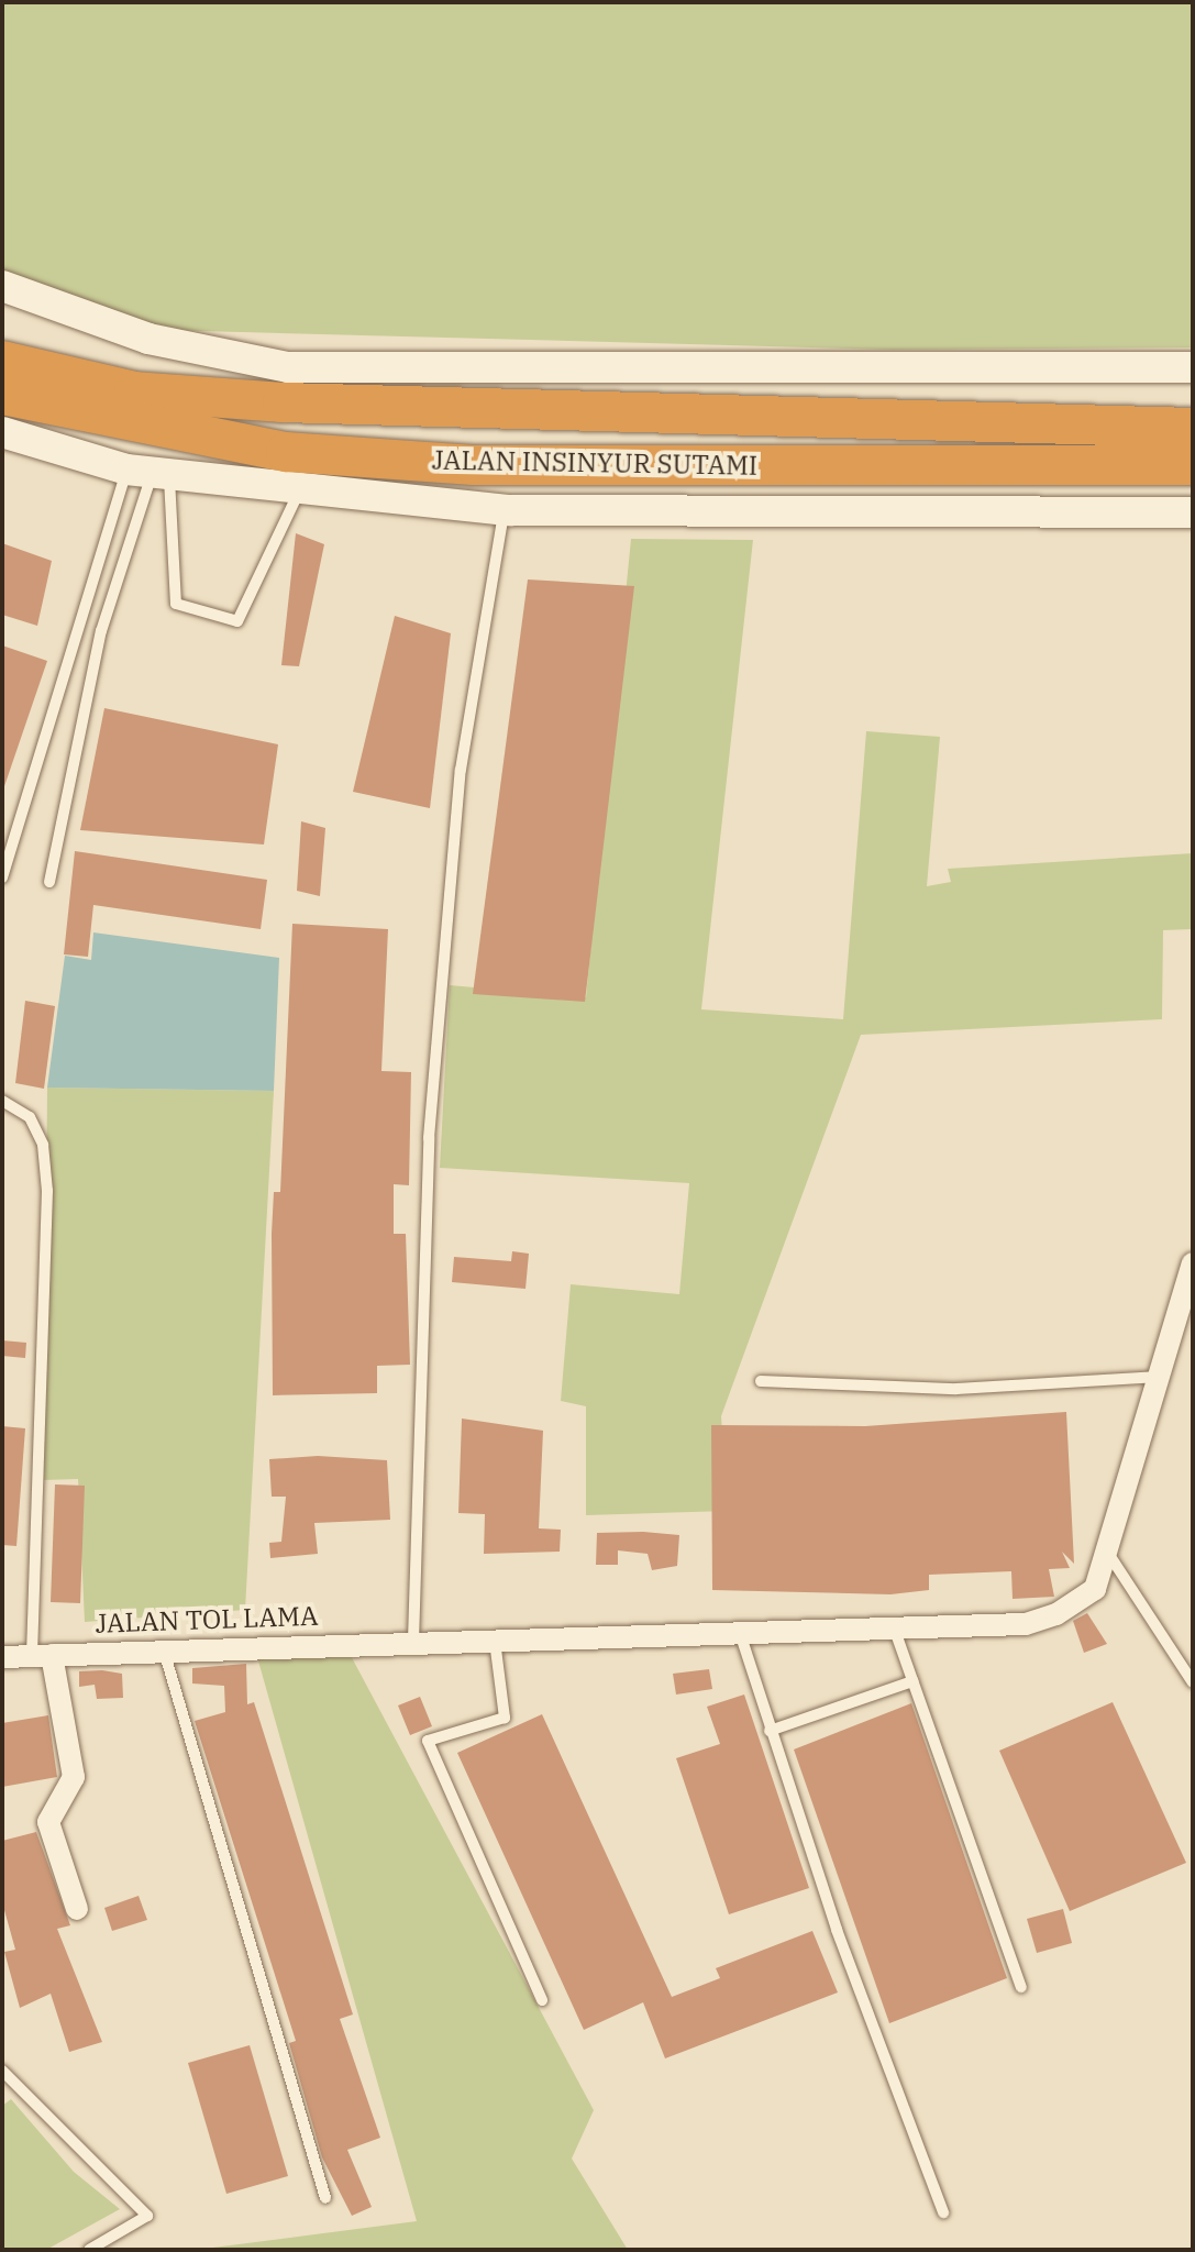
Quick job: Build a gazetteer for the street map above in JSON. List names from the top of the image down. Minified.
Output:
{"streets":{"highway":["JALAN INSINYUR SUTAMI"],"street":["JALAN TOL LAMA"]}}
